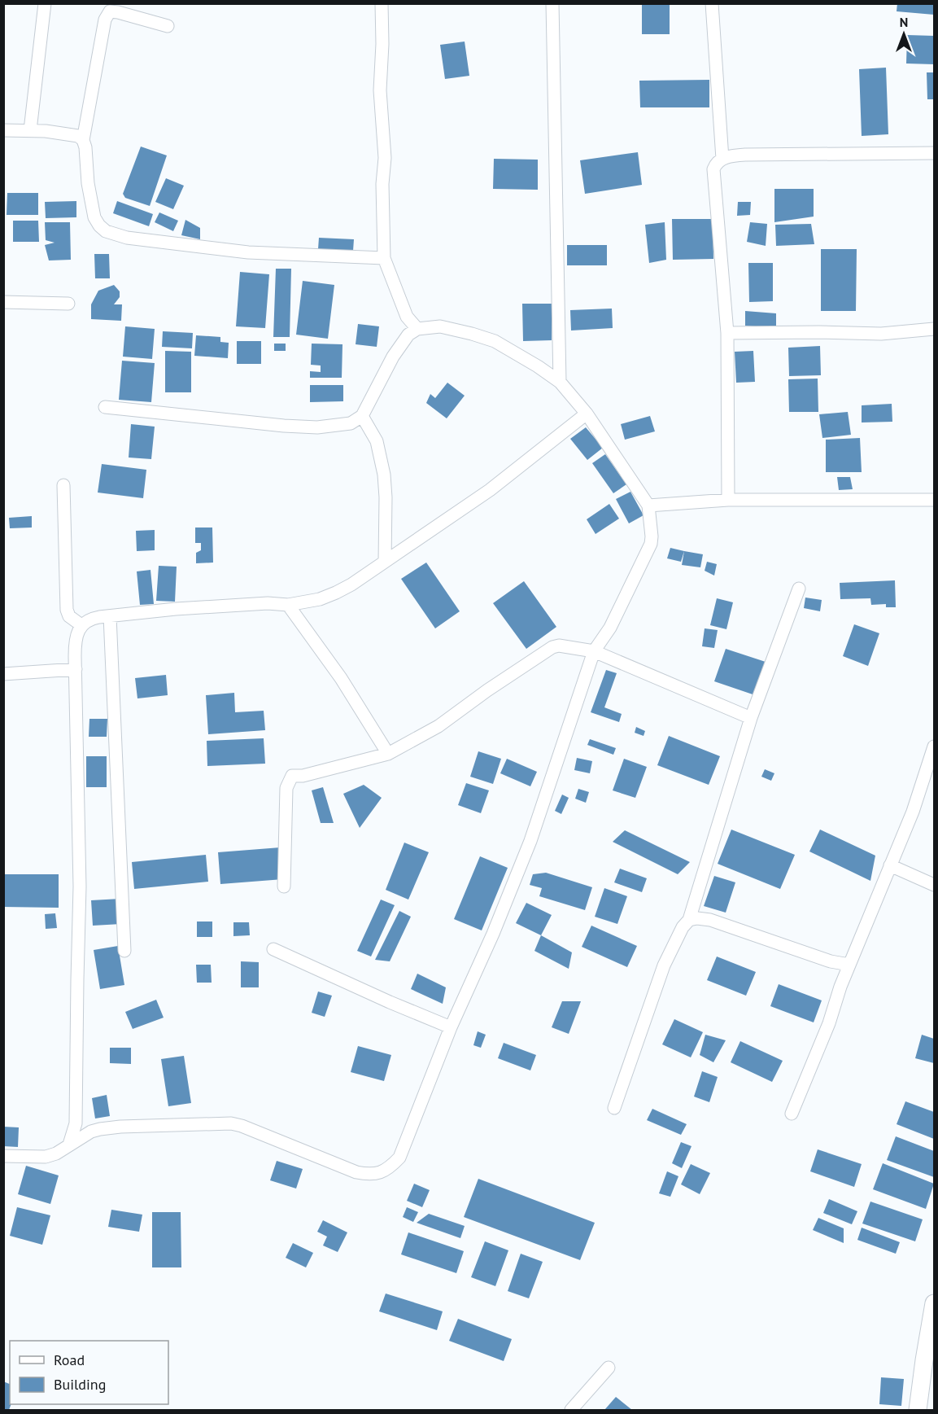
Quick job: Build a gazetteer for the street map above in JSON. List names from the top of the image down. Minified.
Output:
{"legend":["Road","Building"],"north":"top"}
